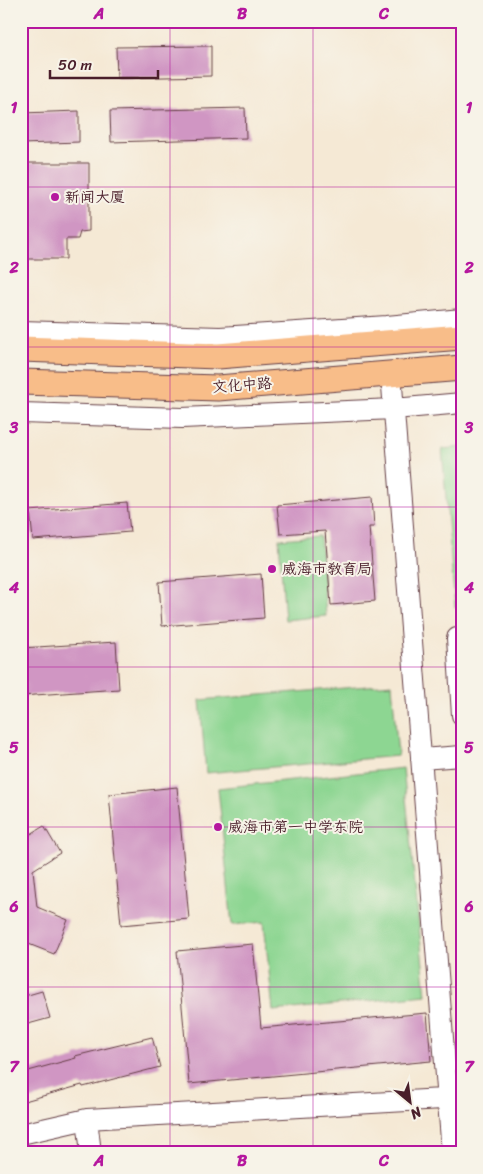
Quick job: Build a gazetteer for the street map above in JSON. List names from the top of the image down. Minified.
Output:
{"streets":{"main road":["文化中路"]},"places":["新闻大厦","威海市教育局","威海市第一中学东院"],"scale_bar":"50 m","north":"bottom right","grid":{"columns":["A","B","C"],"rows":["1","2","3","4","5","6","7"]}}
